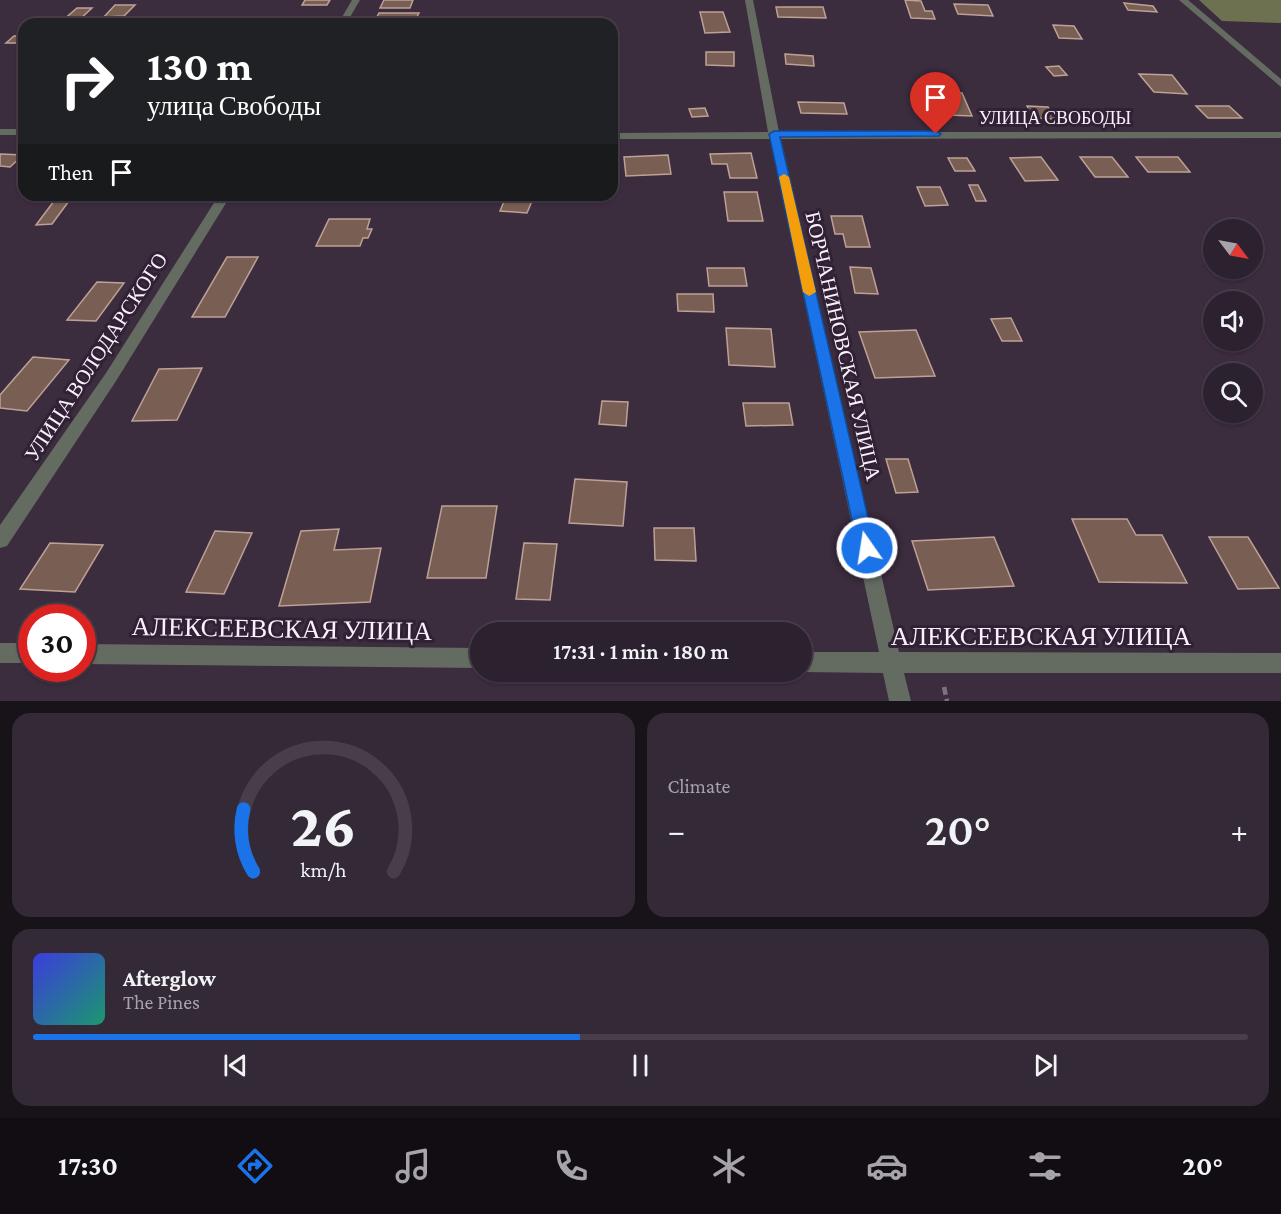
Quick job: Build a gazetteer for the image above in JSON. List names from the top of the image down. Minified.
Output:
{"streets":{"street":["УЛИЦА СВОБОДЫ","БОРЧАНИНОВСКАЯ УЛИЦА","УЛИЦА ВОЛОДАРСКОГО","АЛЕКСЕЕВСКАЯ УЛИЦА"]},"crossings":[["УЛИЦА СВОБОДЫ","БОРЧАНИНОВСКАЯ УЛИЦА"],["БОРЧАНИНОВСКАЯ УЛИЦА","АЛЕКСЕЕВСКАЯ УЛИЦА"]],"north":"bottom right","page":{"turn":["130 m","улица Свободы"],"then":"Then","limit":"30","trip":"17:31 · 1 min · 180 m","tile":"Climate","heat":["−","20°","+"],"song":["Afterglow","The Pines"],"tabs":["17:30","20°"],"gauge":["26","km/h"]}}
